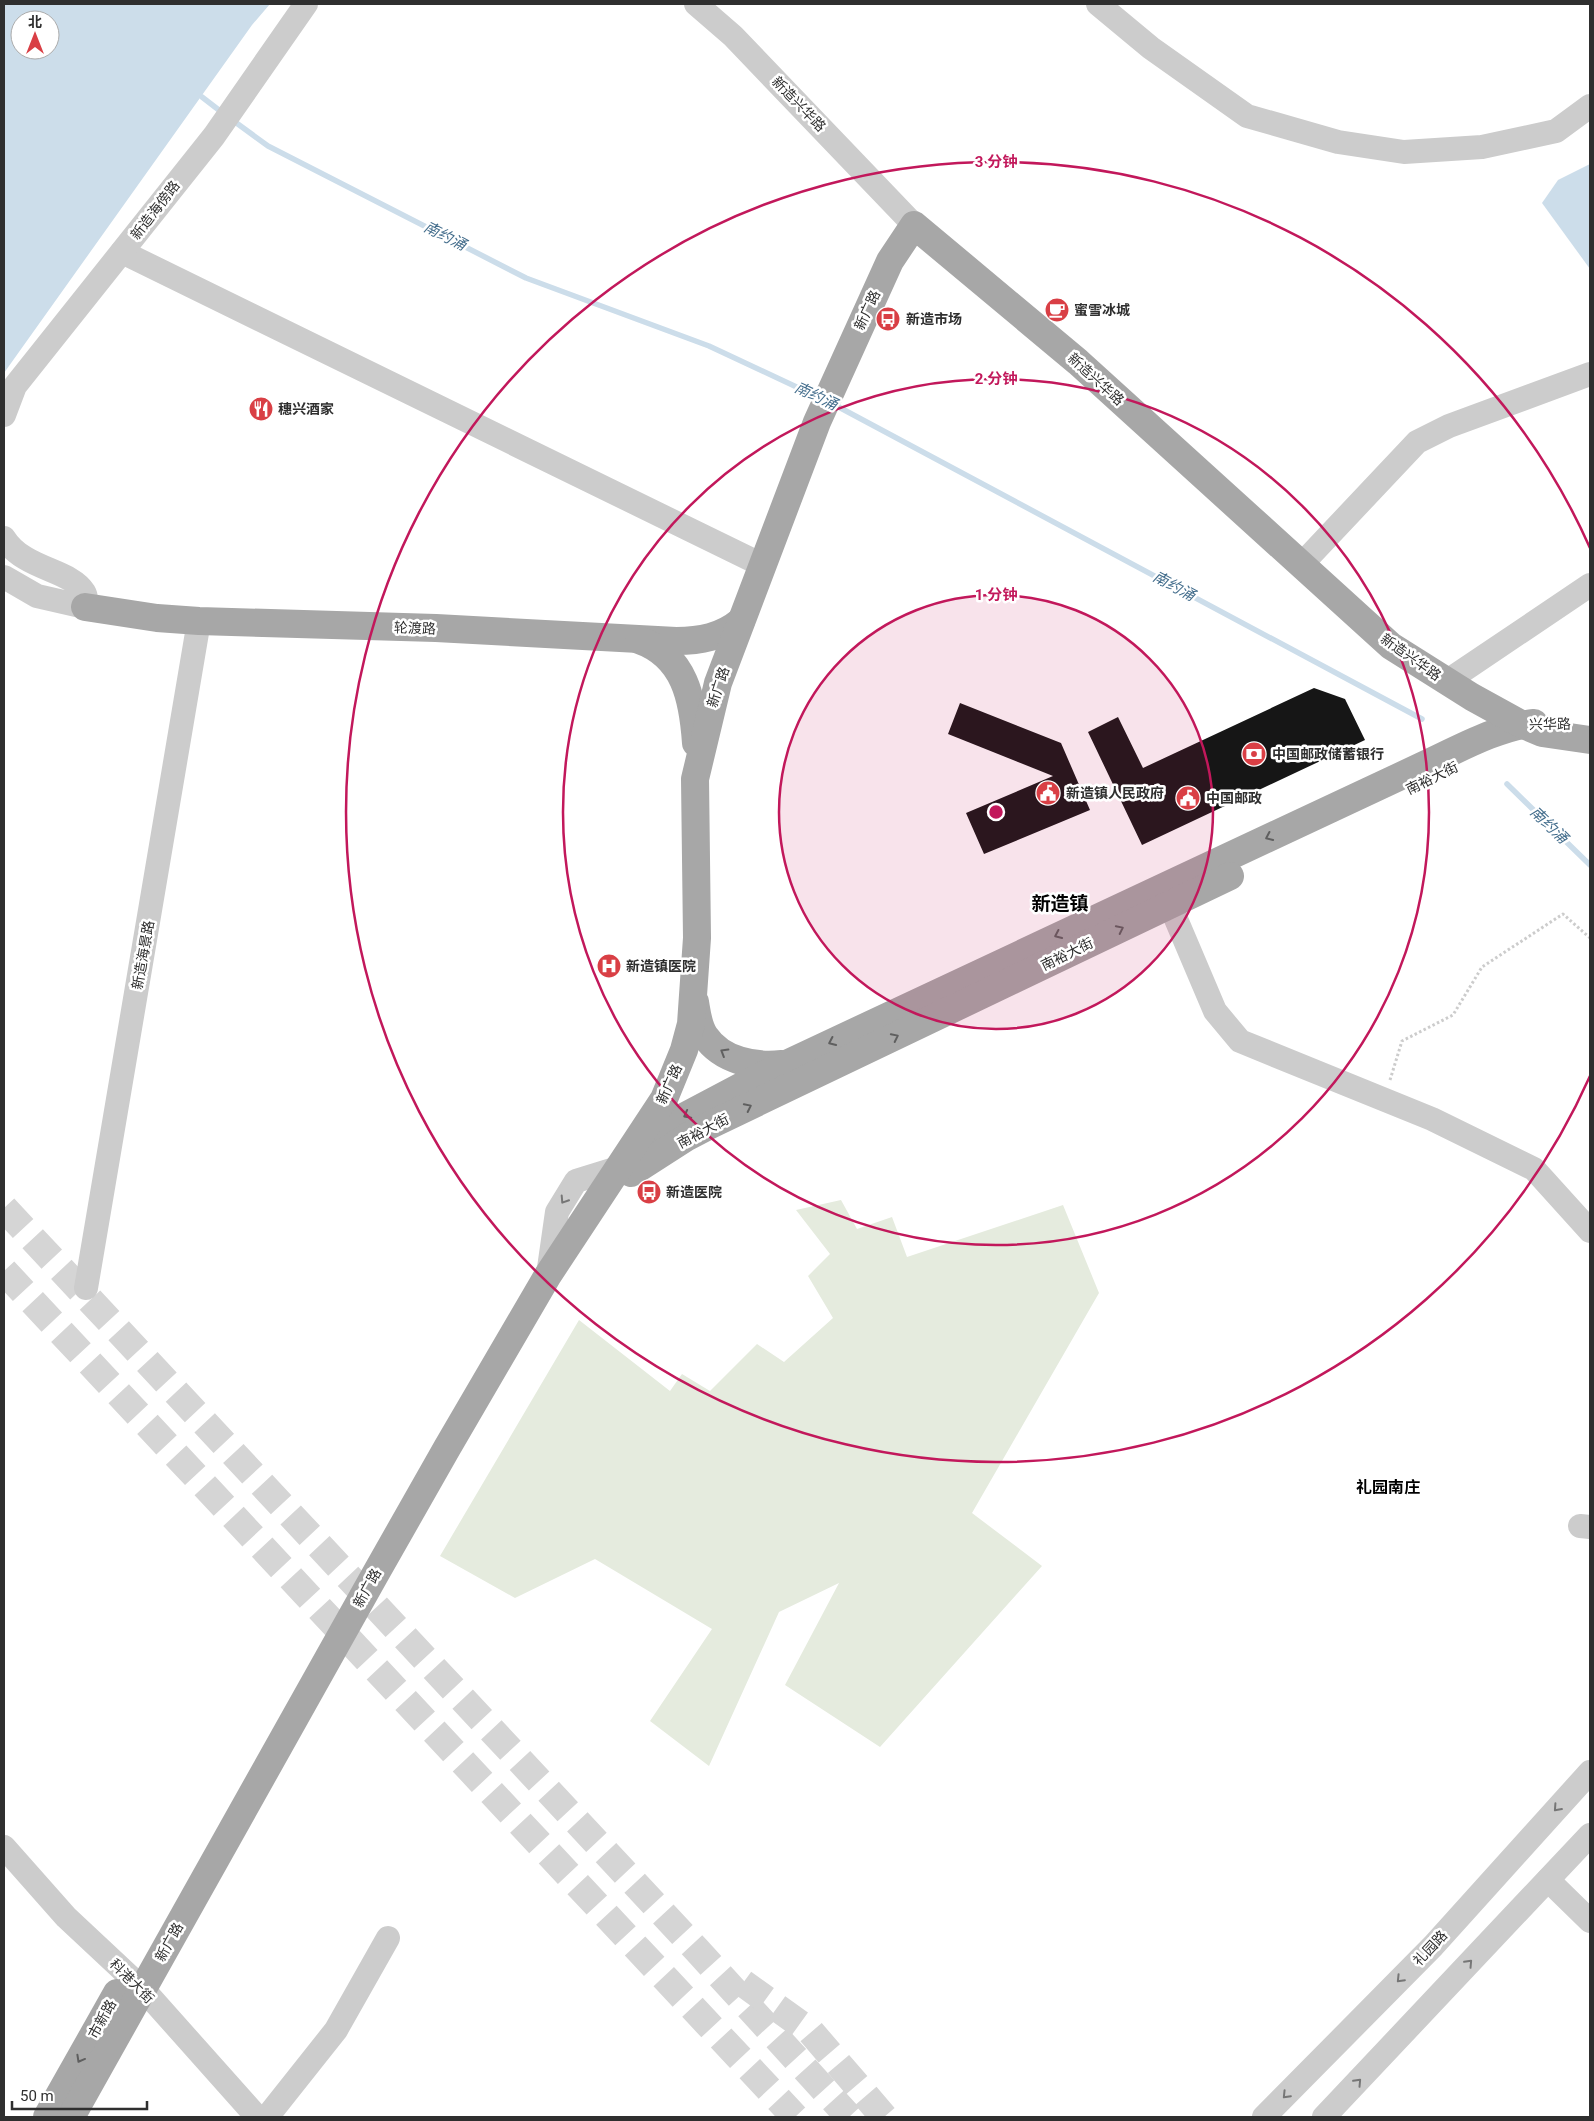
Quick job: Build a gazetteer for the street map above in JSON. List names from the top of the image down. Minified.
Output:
{"streets":{"main road":["新造兴华路","新广路","轮渡路","兴华路","南裕大街","市新路"],"street":["新造海傍路","新造海景路","礼园路","科港大街"]},"crossings":[["新造兴华路","新广路"],["新造兴华路","兴华路"],["新造兴华路","南裕大街"],["新广路","轮渡路"],["新广路","南裕大街"],["新广路","科港大街"],["新广路","市新路"],["轮渡路","新造海景路"],["兴华路","南裕大街"],["科港大街","市新路"]],"districts":["新造镇","礼园南庄"],"water":["南约涌"],"places":{"cafe":["蜜雪冰城"],"bus stop":["新造市场","新造医院"],"restaurant":["穗兴酒家"],"bank":["中国邮政储蓄银行"],"public building":["新造镇人民政府","中国邮政"],"hospital":["新造镇医院"]},"scale_bar":"50 m","north":"top","rings":["3 分钟","2 分钟","1 分钟"]}
